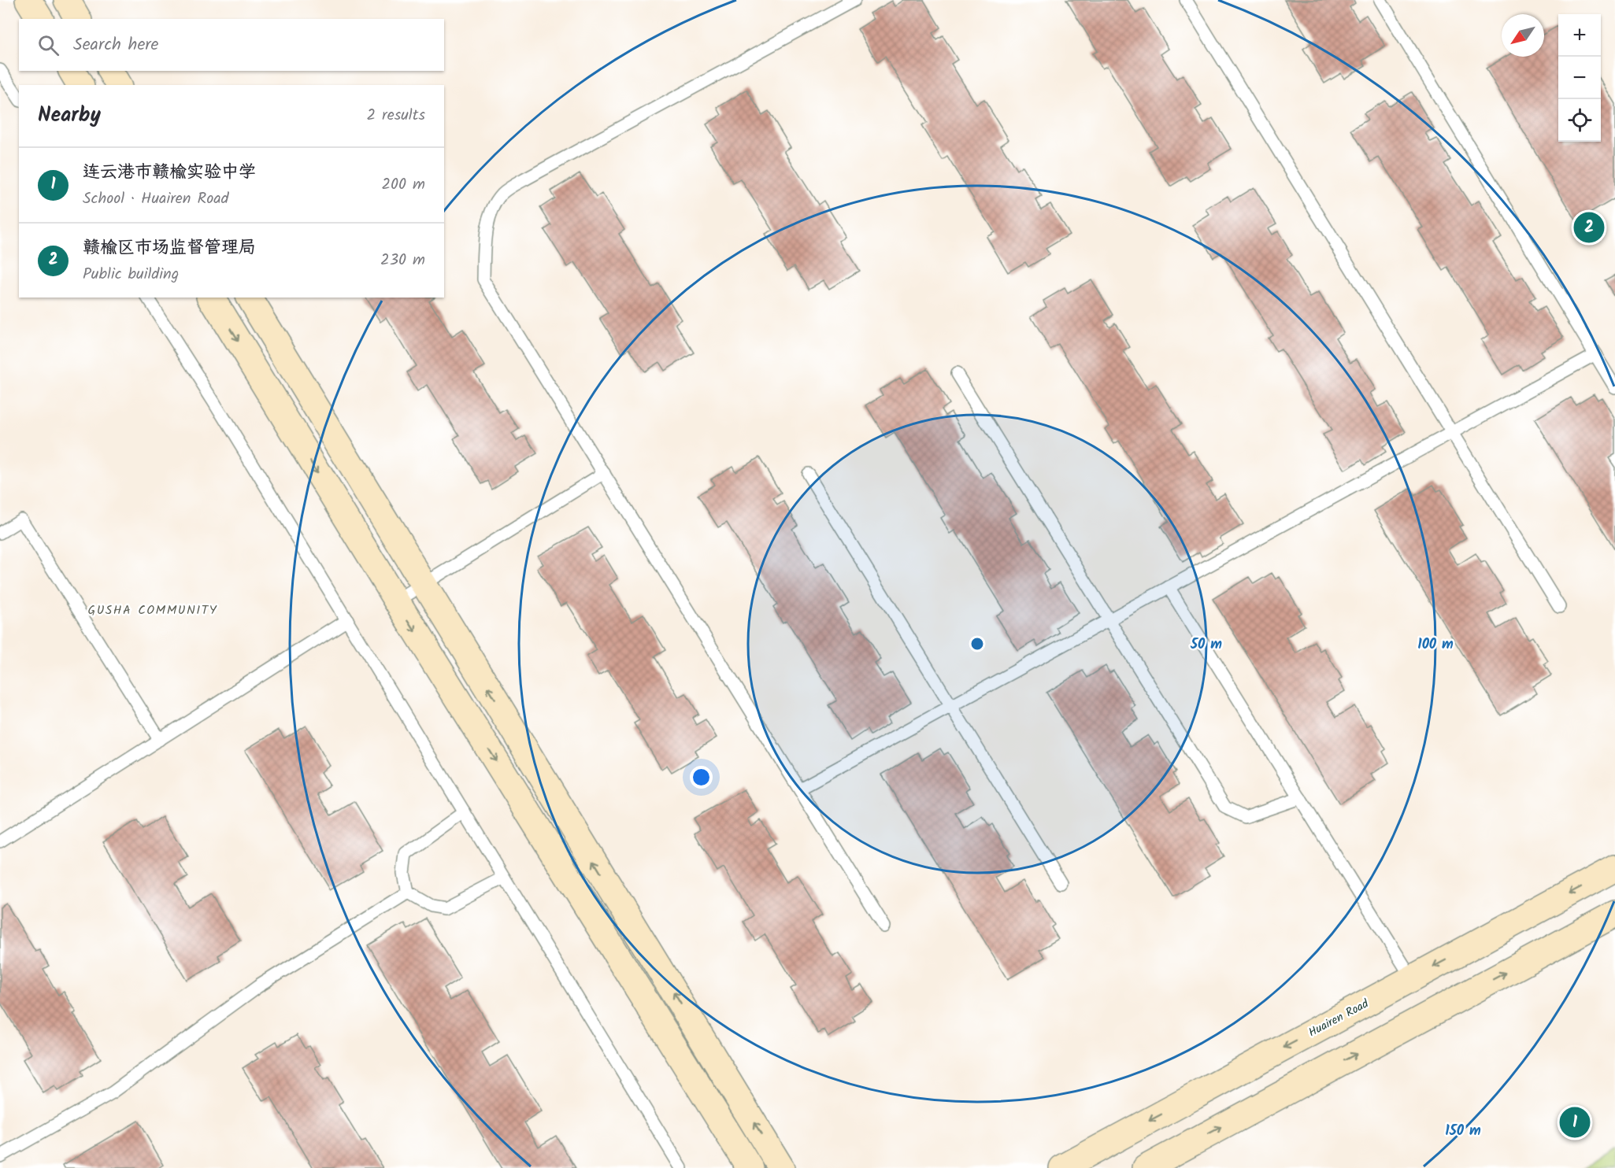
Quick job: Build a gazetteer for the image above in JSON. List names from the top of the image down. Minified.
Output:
{"streets":{"main road":["Huairen Road"]},"districts":["GUSHA COMMUNITY"],"north":"bottom left","page":{"map_buttons":["+","−"],"search":"Search here","heading":["Nearby","2 results"],"list":[{"mark":"1","name":"连云港市赣榆实验中学","note":"School · Huairen Road","value":"200 m"},{"mark":"2","name":"赣榆区市场监督管理局","note":"Public building","value":"230 m"}],"pins":["2","1"]},"rings":["50 m","100 m","150 m"]}
